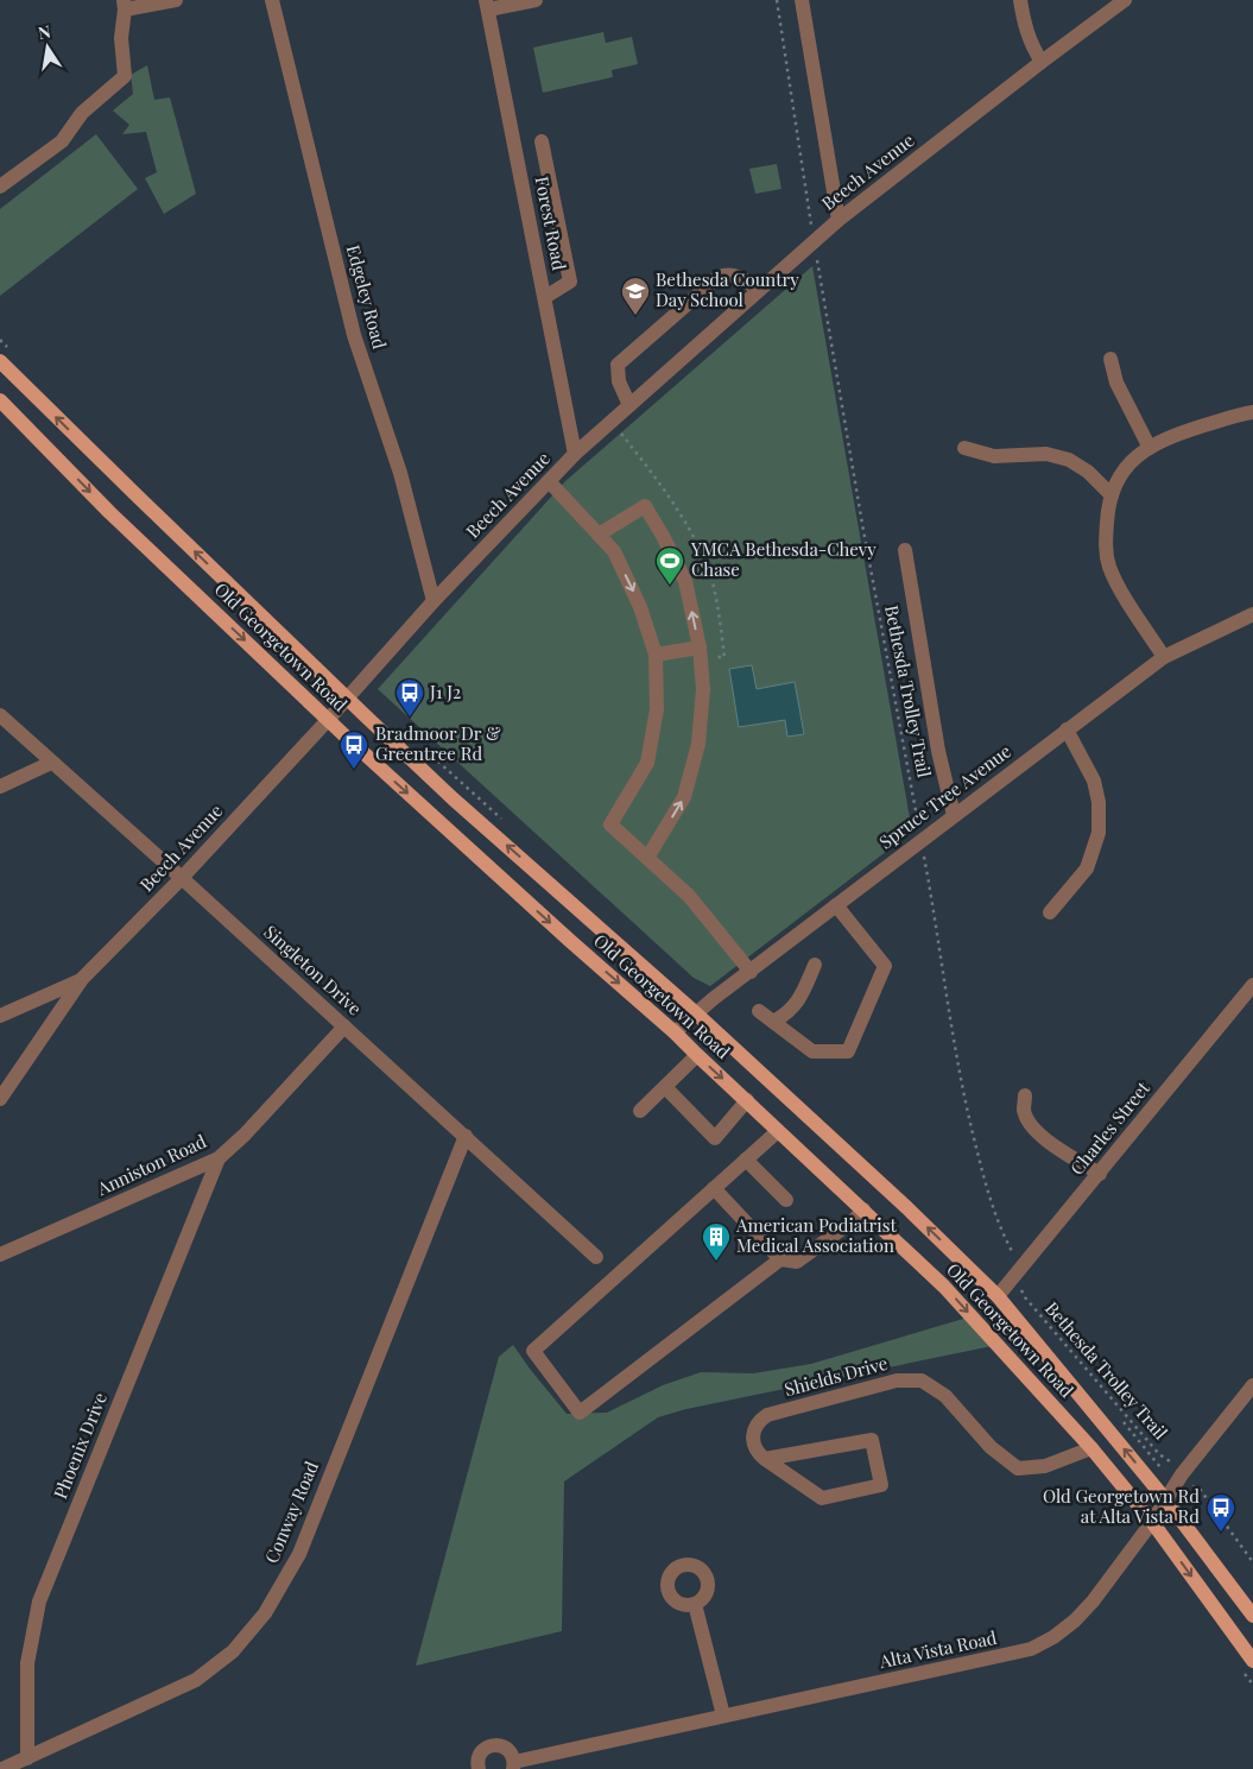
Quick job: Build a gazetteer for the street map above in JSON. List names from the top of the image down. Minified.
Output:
{"streets":{"main road":["Old Georgetown Road"],"street":["Beech Avenue","Forest Road","Edgeley Road","Spruce Tree Avenue","Singleton Drive","Charles Street","Anniston Road","Shields Drive","Phoenix Drive","Conway Road","Alta Vista Road"],"path":["Bethesda Trolley Trail"]},"crossings":[["Beech Avenue","Forest Road"],["Beech Avenue","Edgeley Road"],["Beech Avenue","Old Georgetown Road"],["Beech Avenue","Singleton Drive"],["Old Georgetown Road","Spruce Tree Avenue"],["Old Georgetown Road","Charles Street"],["Old Georgetown Road","Shields Drive"],["Old Georgetown Road","Alta Vista Road"],["Bethesda Trolley Trail","Spruce Tree Avenue"],["Singleton Drive","Anniston Road"],["Singleton Drive","Conway Road"],["Anniston Road","Phoenix Drive"],["Phoenix Drive","Conway Road"]],"places":{"school or university":["Bethesda Country Day School"],"sports":["YMCA Bethesda-Chevy Chase"],"bus stop":["J1 J2","Bradmoor Dr & Greentree Rd","Old Georgetown Rd at Alta Vista Rd"],"building":["American Podiatrist Medical Association"]},"north":"top"}
